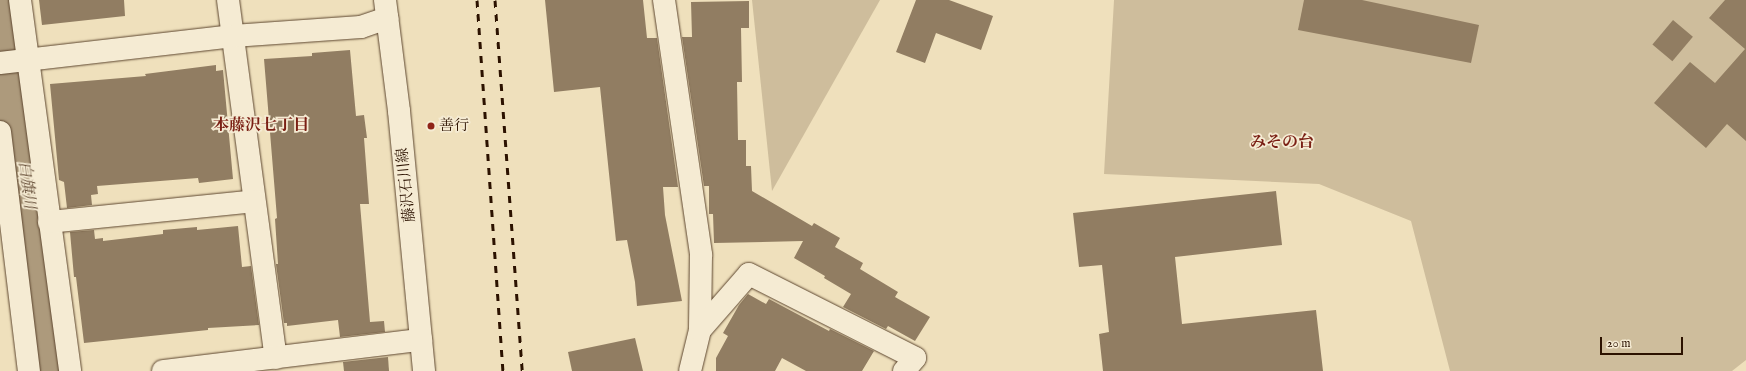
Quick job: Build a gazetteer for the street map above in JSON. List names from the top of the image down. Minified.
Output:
{"streets":{"street":["藤沢石川線"]},"districts":["本藤沢七丁目","みその台"],"water":["白旗川"],"places":["善行"],"scale_bar":"20 m"}
